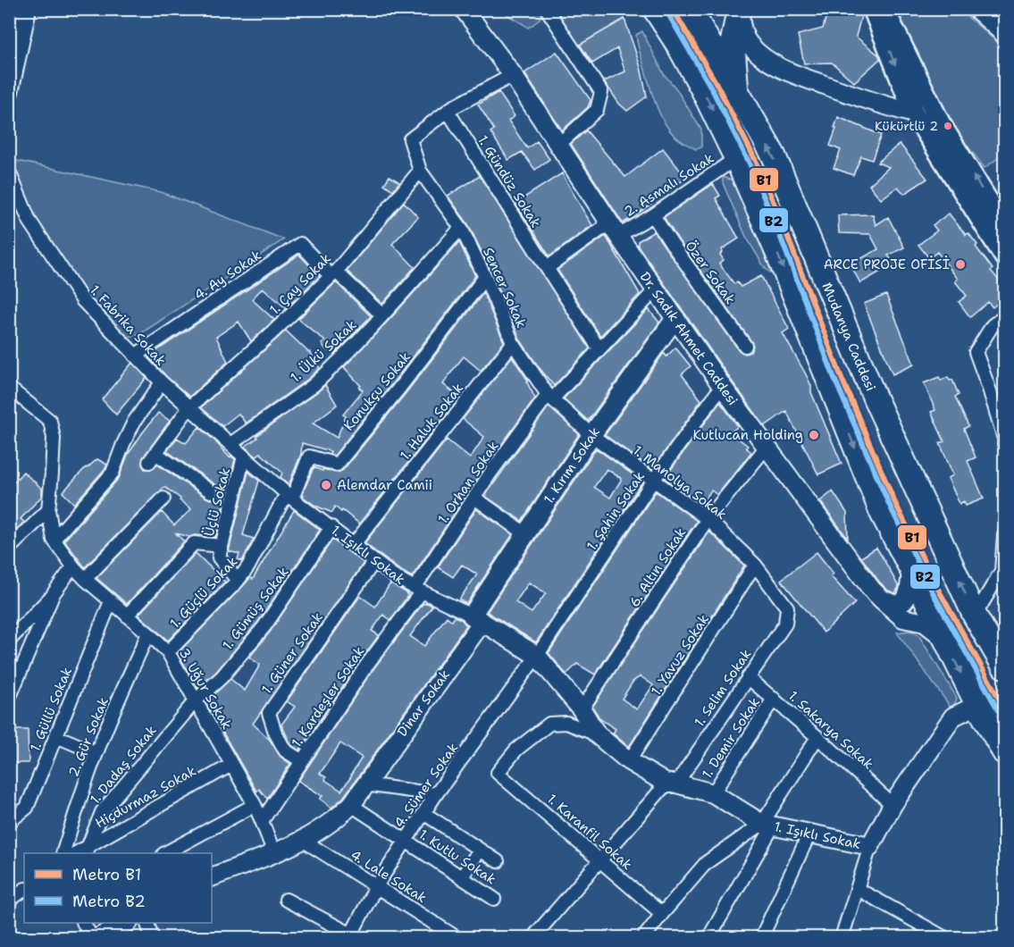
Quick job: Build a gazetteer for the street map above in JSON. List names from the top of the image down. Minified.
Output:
{"streets":{"highway":["Mudanya Caddesi"],"street":["1. Gündüz Sokak","2. Asmalı Sokak","Özer Sokak","4. Ay Sokak","1. Çay Sokak","Sencer Sokak","1. Fabrika Sokak","Dr. Sadık Ahmet Caddesi","1. Ülkü Sokak","Konukçu Sokak","1. Haluk Sokak","1. Kırım Sokak","1. Orhan Sokak","1. Manolya Sokak","Üçlü Sokak","1. Şahin Sokak","1. Işıklı Sokak","6. Altın Sokak","1. Güçlü Sokak","1. Gümüş Sokak","1. Güner Sokak","1. Yavuz Sokak","1. Selim Sokak","3. Uğur Sokak","1. Kardeşler Sokak","Dinar Sokak","1. Güllü Sokak","1. Sakarya Sokak","2. Gür Sokak","1. Demir Sokak","1. Dadaş Sokak","4. Sümer Sokak","Hiçdurmaz Sokak","1. Karanfil Sokak","1. Kutlu Sokak","4. Lale Sokak"]},"crossings":[["1. Gündüz Sokak","Sencer Sokak"],["1. Gündüz Sokak","1. Orhan Sokak"],["2. Asmalı Sokak","Özer Sokak"],["2. Asmalı Sokak","Dr. Sadık Ahmet Caddesi"],["4. Ay Sokak","1. Çay Sokak"],["4. Ay Sokak","1. Fabrika Sokak"],["1. Çay Sokak","Sencer Sokak"],["1. Çay Sokak","1. Fabrika Sokak"],["1. Çay Sokak","1. Işıklı Sokak"],["Sencer Sokak","1. Ülkü Sokak"],["Sencer Sokak","Konukçu Sokak"],["Sencer Sokak","1. Haluk Sokak"],["Sencer Sokak","1. Kırım Sokak"],["Sencer Sokak","1. Orhan Sokak"],["Sencer Sokak","1. Manolya Sokak"],["1. Fabrika Sokak","1. Işıklı Sokak"],["Dr. Sadık Ahmet Caddesi","1. Kırım Sokak"],["Dr. Sadık Ahmet Caddesi","1. Orhan Sokak"],["Dr. Sadık Ahmet Caddesi","1. Şahin Sokak"],["Dr. Sadık Ahmet Caddesi","6. Altın Sokak"],["1. Ülkü Sokak","1. Işıklı Sokak"],["Konukçu Sokak","1. Işıklı Sokak"],["Konukçu Sokak","1. Güçlü Sokak"],["1. Haluk Sokak","1. Işıklı Sokak"],["1. Kırım Sokak","1. Manolya Sokak"],["1. Kırım Sokak","1. Işıklı Sokak"],["1. Kırım Sokak","Dinar Sokak"],["1. Orhan Sokak","1. Işıklı Sokak"],["1. Orhan Sokak","1. Kardeşler Sokak"],["1. Manolya Sokak","1. Şahin Sokak"],["1. Manolya Sokak","6. Altın Sokak"],["1. Manolya Sokak","1. Yavuz Sokak"],["1. Manolya Sokak","1. Selim Sokak"],["Üçlü Sokak","1. Işıklı Sokak"],["Üçlü Sokak","1. Güçlü Sokak"],["1. Şahin Sokak","1. Işıklı Sokak"],["1. Şahin Sokak","4. Sümer Sokak"],["1. Işıklı Sokak","6. Altın Sokak"],["1. Işıklı Sokak","1. Güçlü Sokak"],["1. Işıklı Sokak","1. Gümüş Sokak"],["1. Işıklı Sokak","1. Güner Sokak"],["1. Işıklı Sokak","1. Yavuz Sokak"],["1. Işıklı Sokak","1. Selim Sokak"],["1. Işıklı Sokak","1. Kardeşler Sokak"],["1. Işıklı Sokak","Dinar Sokak"],["1. Işıklı Sokak","1. Demir Sokak"],["1. Işıklı Sokak","4. Sümer Sokak"],["1. Işıklı Sokak","1. Karanfil Sokak"],["1. Güçlü Sokak","3. Uğur Sokak"],["1. Gümüş Sokak","3. Uğur Sokak"],["1. Gümüş Sokak","1. Dadaş Sokak"],["1. Güner Sokak","1. Kardeşler Sokak"],["1. Selim Sokak","1. Sakarya Sokak"],["1. Selim Sokak","1. Karanfil Sokak"],["3. Uğur Sokak","1. Kardeşler Sokak"],["3. Uğur Sokak","Dinar Sokak"],["3. Uğur Sokak","1. Güllü Sokak"],["3. Uğur Sokak","2. Gür Sokak"],["3. Uğur Sokak","1. Dadaş Sokak"],["3. Uğur Sokak","Hiçdurmaz Sokak"],["Dinar Sokak","1. Kutlu Sokak"],["Dinar Sokak","4. Lale Sokak"],["1. Sakarya Sokak","1. Demir Sokak"],["1. Dadaş Sokak","Hiçdurmaz Sokak"],["4. Sümer Sokak","1. Kutlu Sokak"],["4. Sümer Sokak","4. Lale Sokak"]],"places":["Kükürtlü 2","ARCE PROJE OFİSİ","Kutlucan Holding","Alemdar Camii"],"lines":["metro line B1","metro line B2"],"legend":["Metro B1","Metro B2"]}
